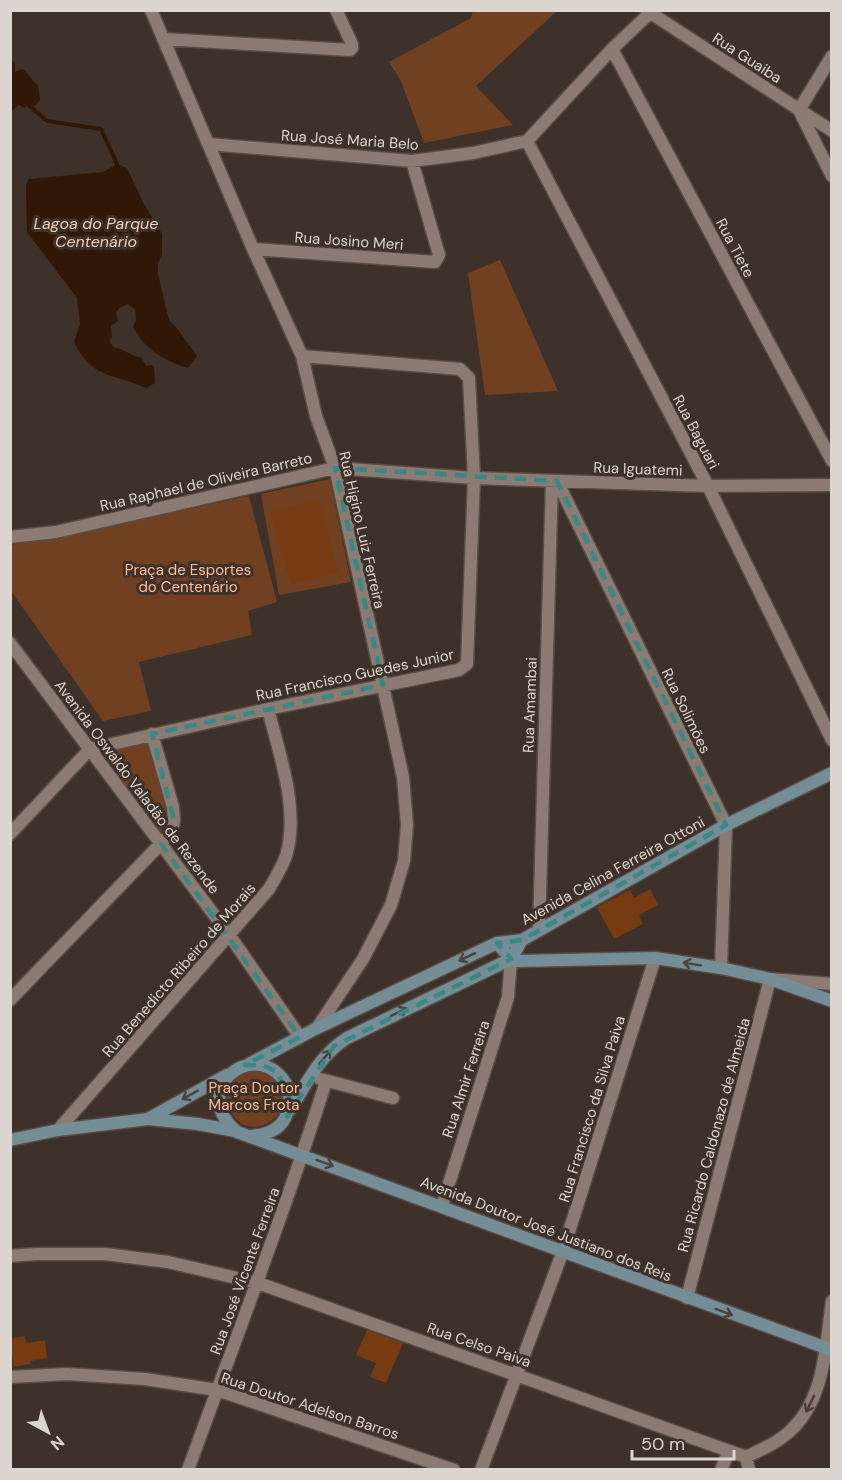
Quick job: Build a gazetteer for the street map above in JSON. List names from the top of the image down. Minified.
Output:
{"streets":{"main road":["Avenida Celina Ferreira Ottoni","Avenida Doutor José Justiano dos Reis"],"street":["Rua Guaiba","Rua José Maria Belo","Rua Josino Meri","Rua Tiete","Rua Baguari","Rua Iguatemi","Rua Raphael de Oliveira Barreto","Rua Higino Luiz Ferreira","Rua Francisco Guedes Junior","Rua Amambai","Rua Solimões","Avenida Oswaldo Valadão de Rezende","Rua Benedicto Ribeiro de Morais","Rua Almir Ferreira","Rua Francisco da Silva Paiva","Rua Ricardo Caldonazo de Almeida","Rua José Vicente Ferreira","Rua Celso Paiva","Rua Doutor Adelson Barros"]},"crossings":[["Rua José Maria Belo","Rua Josino Meri"],["Rua José Maria Belo","Rua Baguari"],["Rua José Maria Belo","Rua Higino Luiz Ferreira"],["Rua Josino Meri","Rua Higino Luiz Ferreira"],["Rua Baguari","Rua Iguatemi"],["Rua Iguatemi","Rua Raphael de Oliveira Barreto"],["Rua Iguatemi","Rua Amambai"],["Rua Iguatemi","Rua Solimões"],["Rua Raphael de Oliveira Barreto","Rua Higino Luiz Ferreira"],["Rua Raphael de Oliveira Barreto","Rua Francisco Guedes Junior"],["Rua Raphael de Oliveira Barreto","Rua Amambai"],["Rua Raphael de Oliveira Barreto","Rua Solimões"],["Rua Higino Luiz Ferreira","Rua Francisco Guedes Junior"],["Rua Higino Luiz Ferreira","Avenida Celina Ferreira Ottoni"],["Rua Francisco Guedes Junior","Avenida Oswaldo Valadão de Rezende"],["Rua Francisco Guedes Junior","Rua Benedicto Ribeiro de Morais"],["Rua Amambai","Rua Solimões"],["Rua Amambai","Avenida Celina Ferreira Ottoni"],["Rua Solimões","Avenida Celina Ferreira Ottoni"],["Avenida Oswaldo Valadão de Rezende","Avenida Celina Ferreira Ottoni"],["Avenida Oswaldo Valadão de Rezende","Rua Benedicto Ribeiro de Morais"],["Avenida Celina Ferreira Ottoni","Avenida Doutor José Justiano dos Reis"],["Rua Almir Ferreira","Avenida Doutor José Justiano dos Reis"],["Rua Francisco da Silva Paiva","Avenida Doutor José Justiano dos Reis"],["Rua Francisco da Silva Paiva","Rua Celso Paiva"],["Rua Ricardo Caldonazo de Almeida","Avenida Doutor José Justiano dos Reis"],["Avenida Doutor José Justiano dos Reis","Rua José Vicente Ferreira"],["Avenida Doutor José Justiano dos Reis","Rua Celso Paiva"],["Rua José Vicente Ferreira","Rua Celso Paiva"],["Rua José Vicente Ferreira","Rua Doutor Adelson Barros"]],"one_way":["Avenida Doutor José Justiano dos Reis"],"water":["Lagoa do Parque Centenário"],"parks":["Praça de Esportes do Centenário","Praça Doutor Marcos Frota"],"scale_bar":"50 m","north":"bottom right"}
